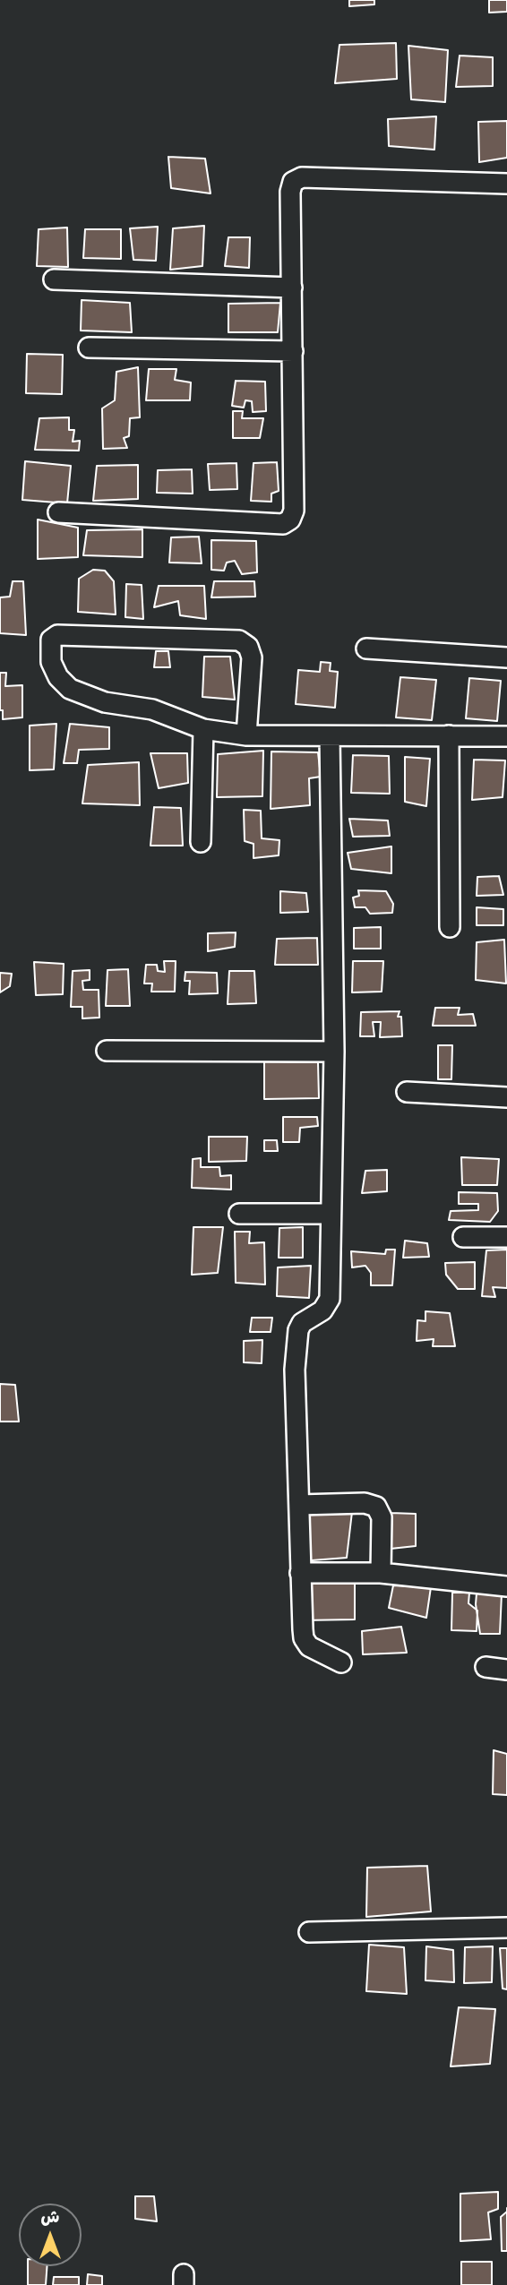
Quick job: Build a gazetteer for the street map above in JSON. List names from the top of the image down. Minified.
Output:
{"north":"top"}
